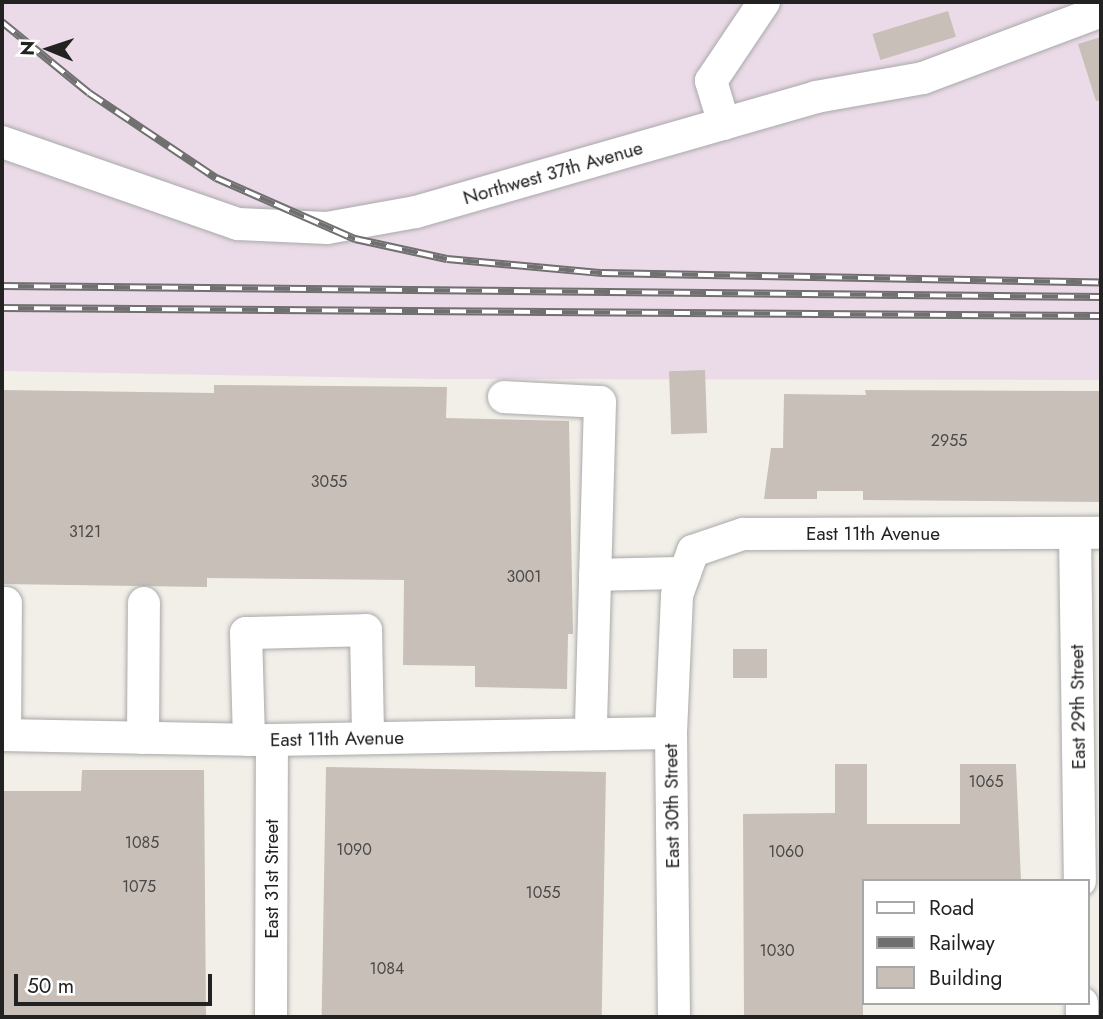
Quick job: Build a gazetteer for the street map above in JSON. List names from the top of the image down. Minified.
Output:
{"streets":{"street":["Northwest 37th Avenue","East 11th Avenue","East 29th Street","East 30th Street","East 31st Street"]},"crossings":[["East 11th Avenue","East 29th Street"],["East 11th Avenue","East 30th Street"],["East 11th Avenue","East 31st Street"]],"house_numbers":["2955","3055","3121","3001","1065","1085","1090","1060","1075","1055","1030","1084"],"legend":["Road","Railway","Building"],"scale_bar":"50 m","north":"left"}
